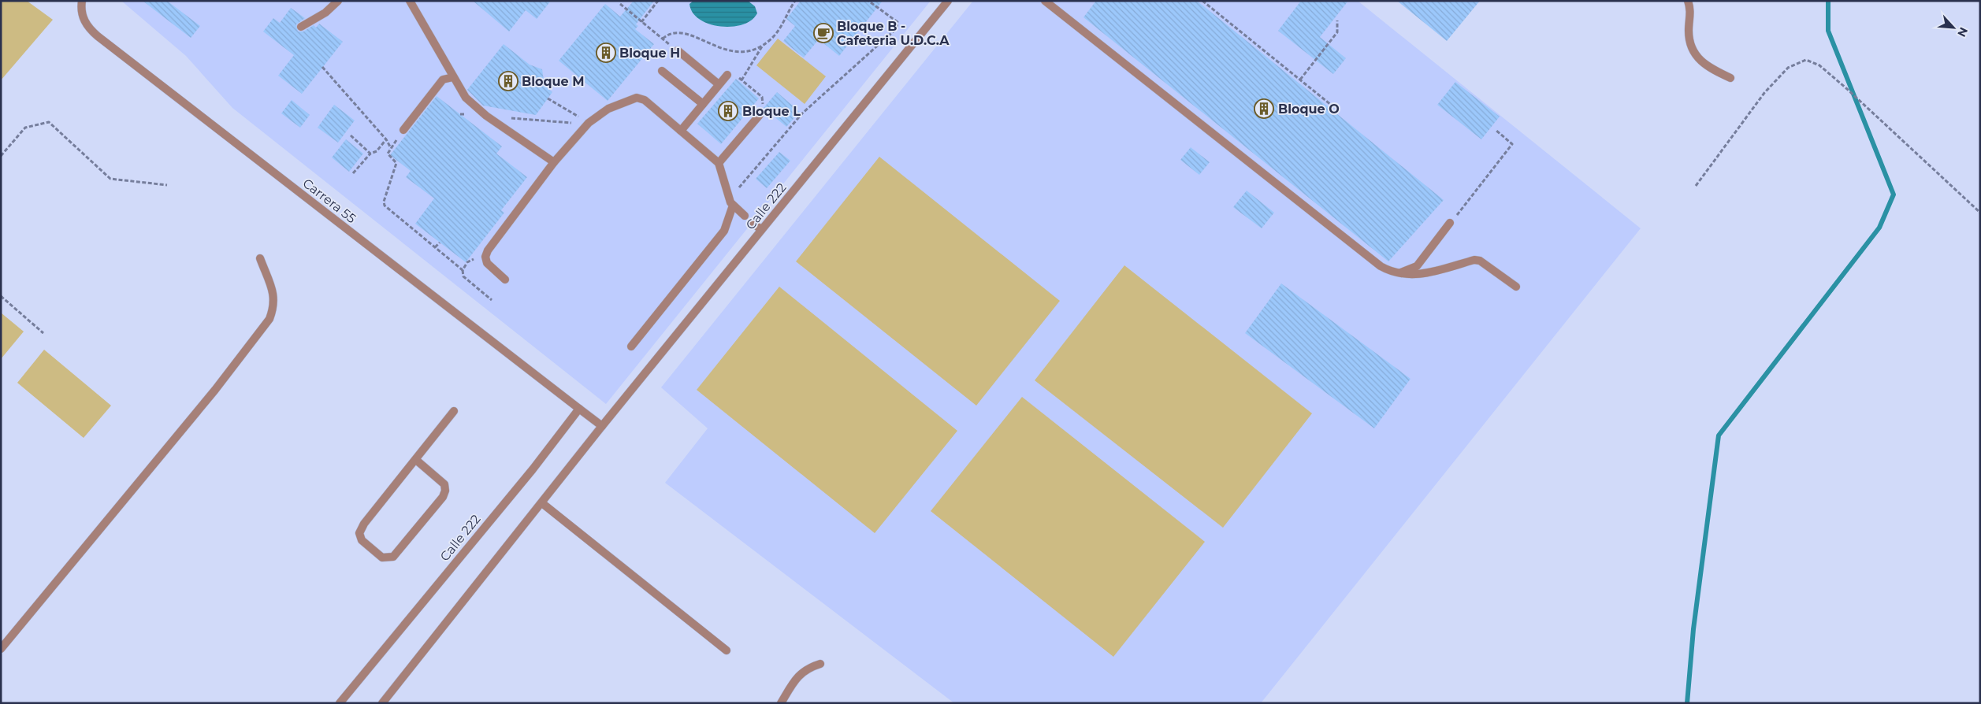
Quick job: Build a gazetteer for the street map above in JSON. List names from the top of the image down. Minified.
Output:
{"streets":{"street":["Carrera 55","Calle 222"]},"crossings":[["Carrera 55","Calle 222"]],"places":{"cafe":["Bloque B - Cafeteria U.D.C.A"],"building":["Bloque H","Bloque M","Bloque O","Bloque L"]},"north":"bottom right"}
